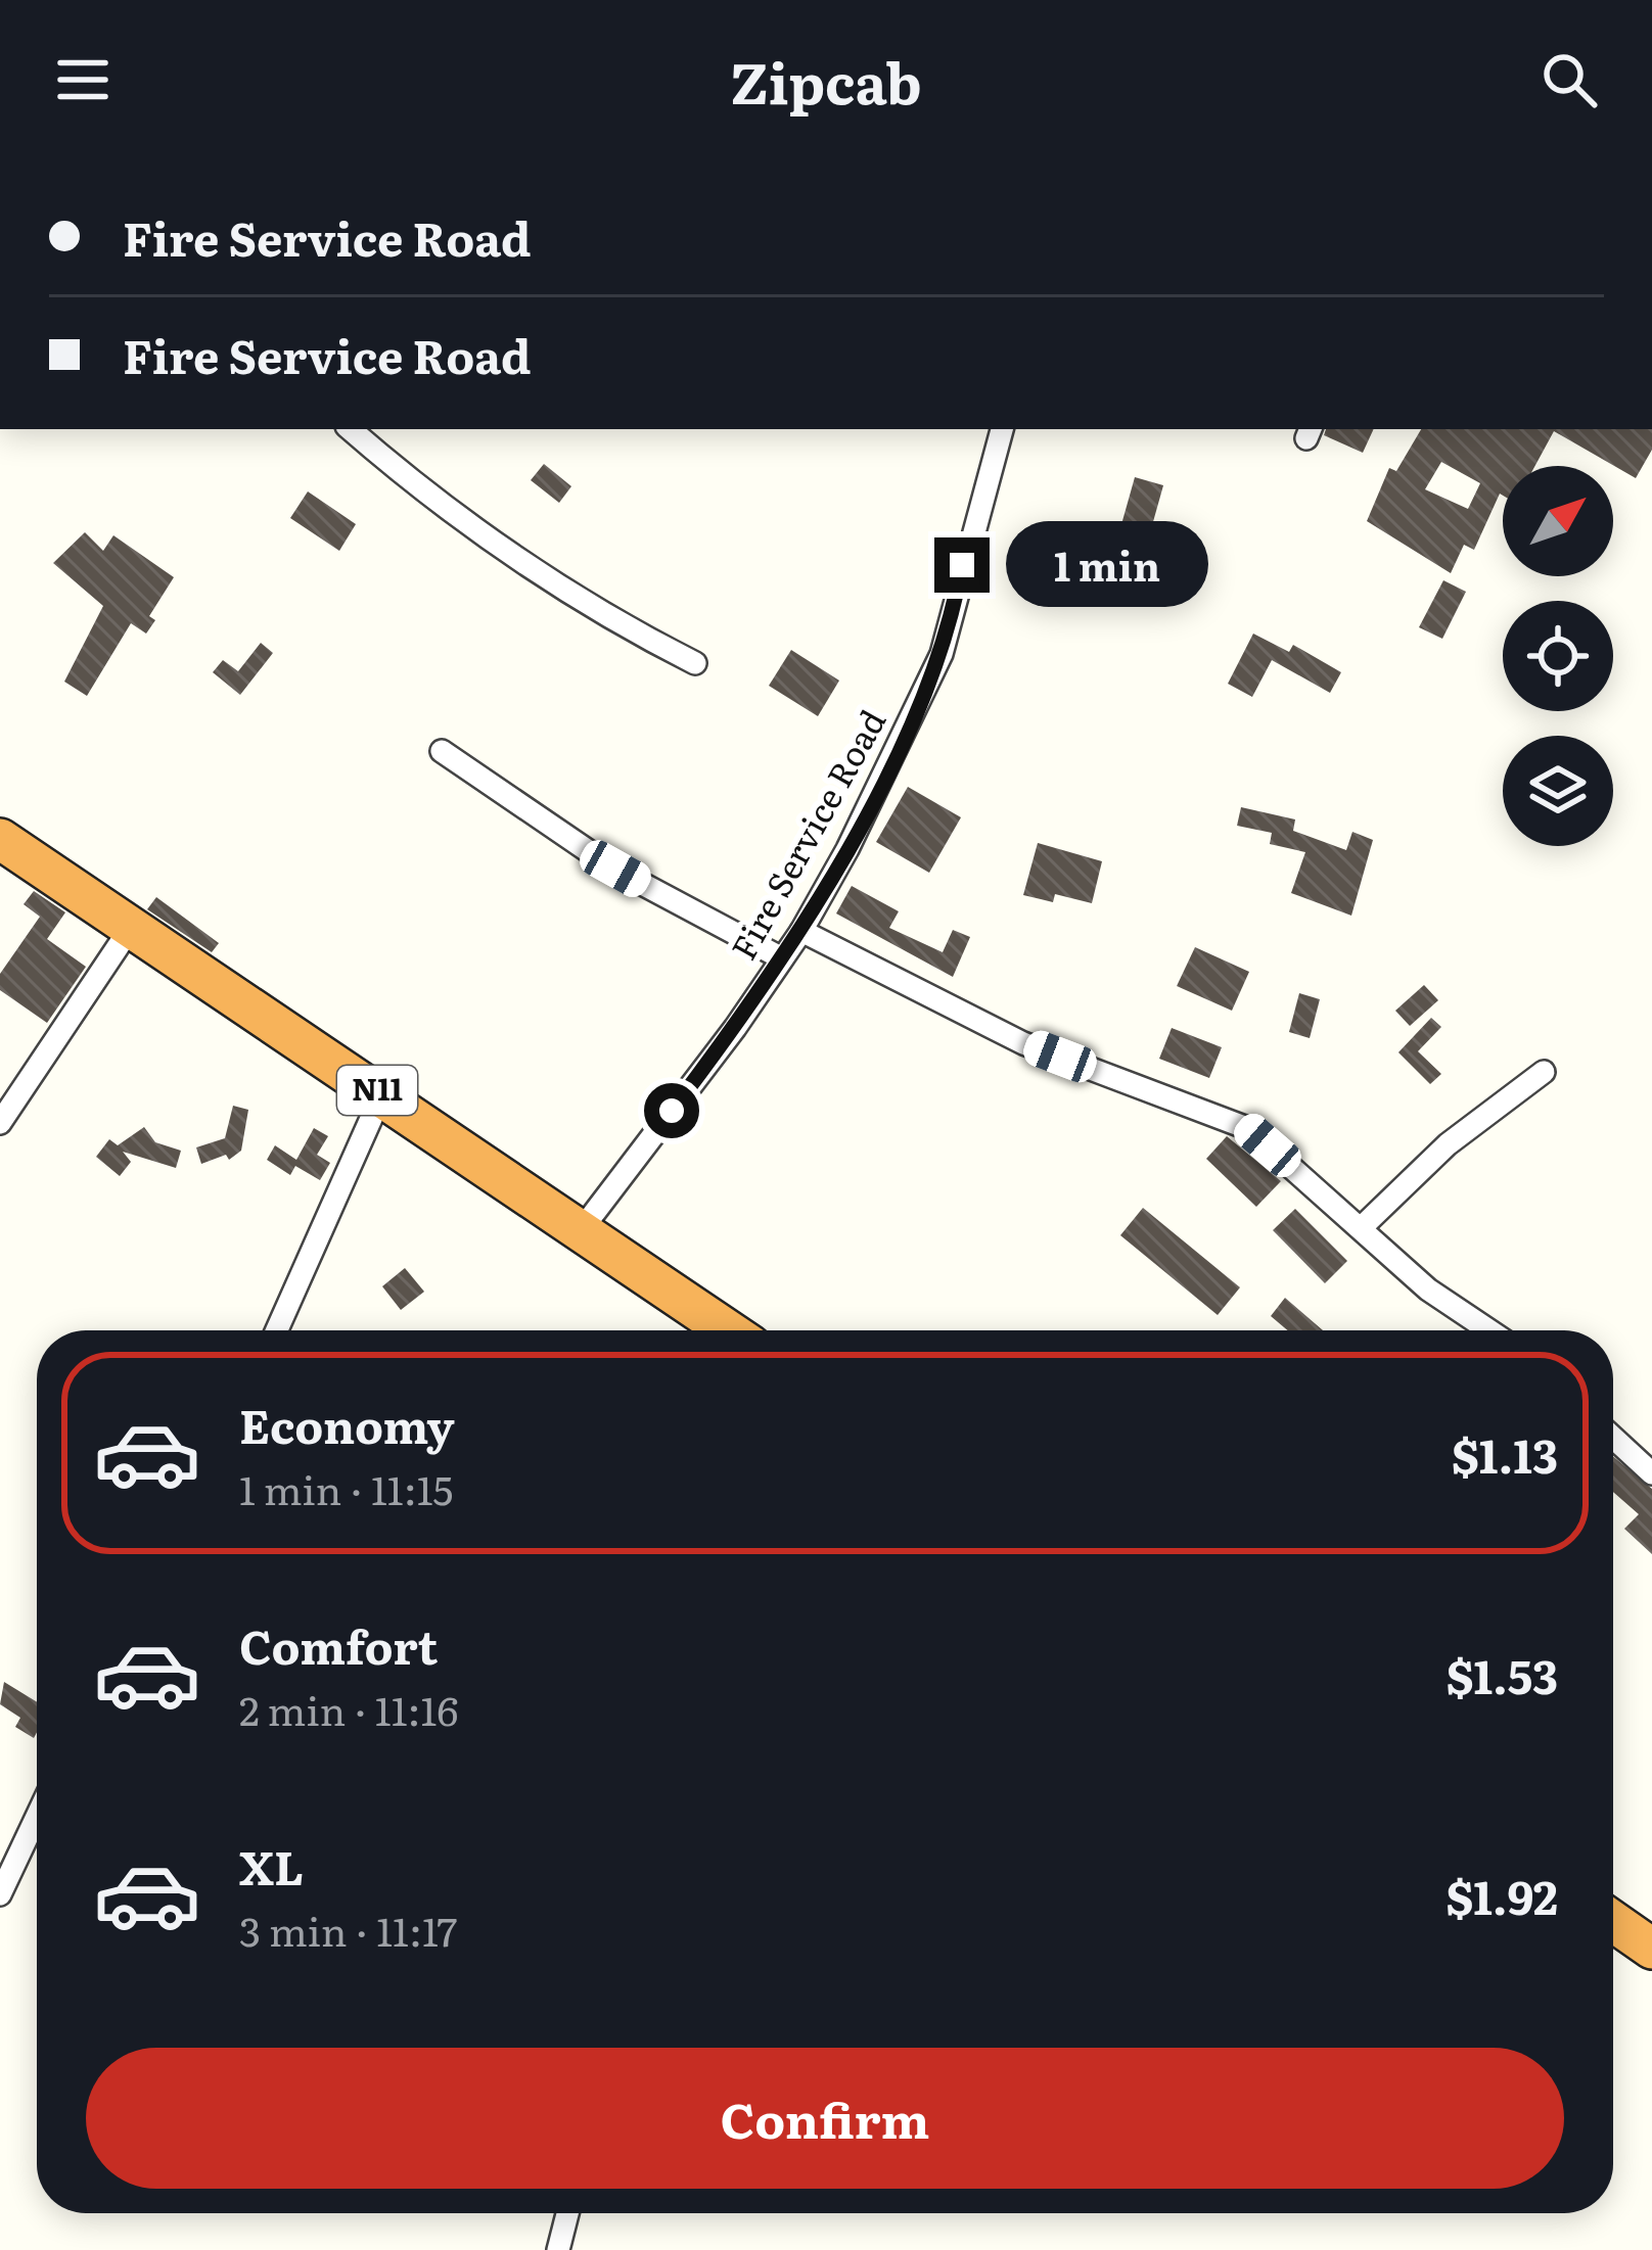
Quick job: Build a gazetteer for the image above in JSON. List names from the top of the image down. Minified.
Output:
{"streets":{"highway":["N11"],"street":["Fire Service Road"]},"crossings":[["Fire Service Road","N11"]],"north":"top right","page":{"header":"Zipcab","banner":["Fire Service Road","Fire Service Road"],"bubble":"1 min","list":[{"name":"Economy","note":"1 min · 11:15","value":"$1.13"},{"name":"Comfort","note":"2 min · 11:16","value":"$1.53"},{"name":"XL","note":"3 min · 11:17","value":"$1.92"}],"buttons":"Confirm"}}
